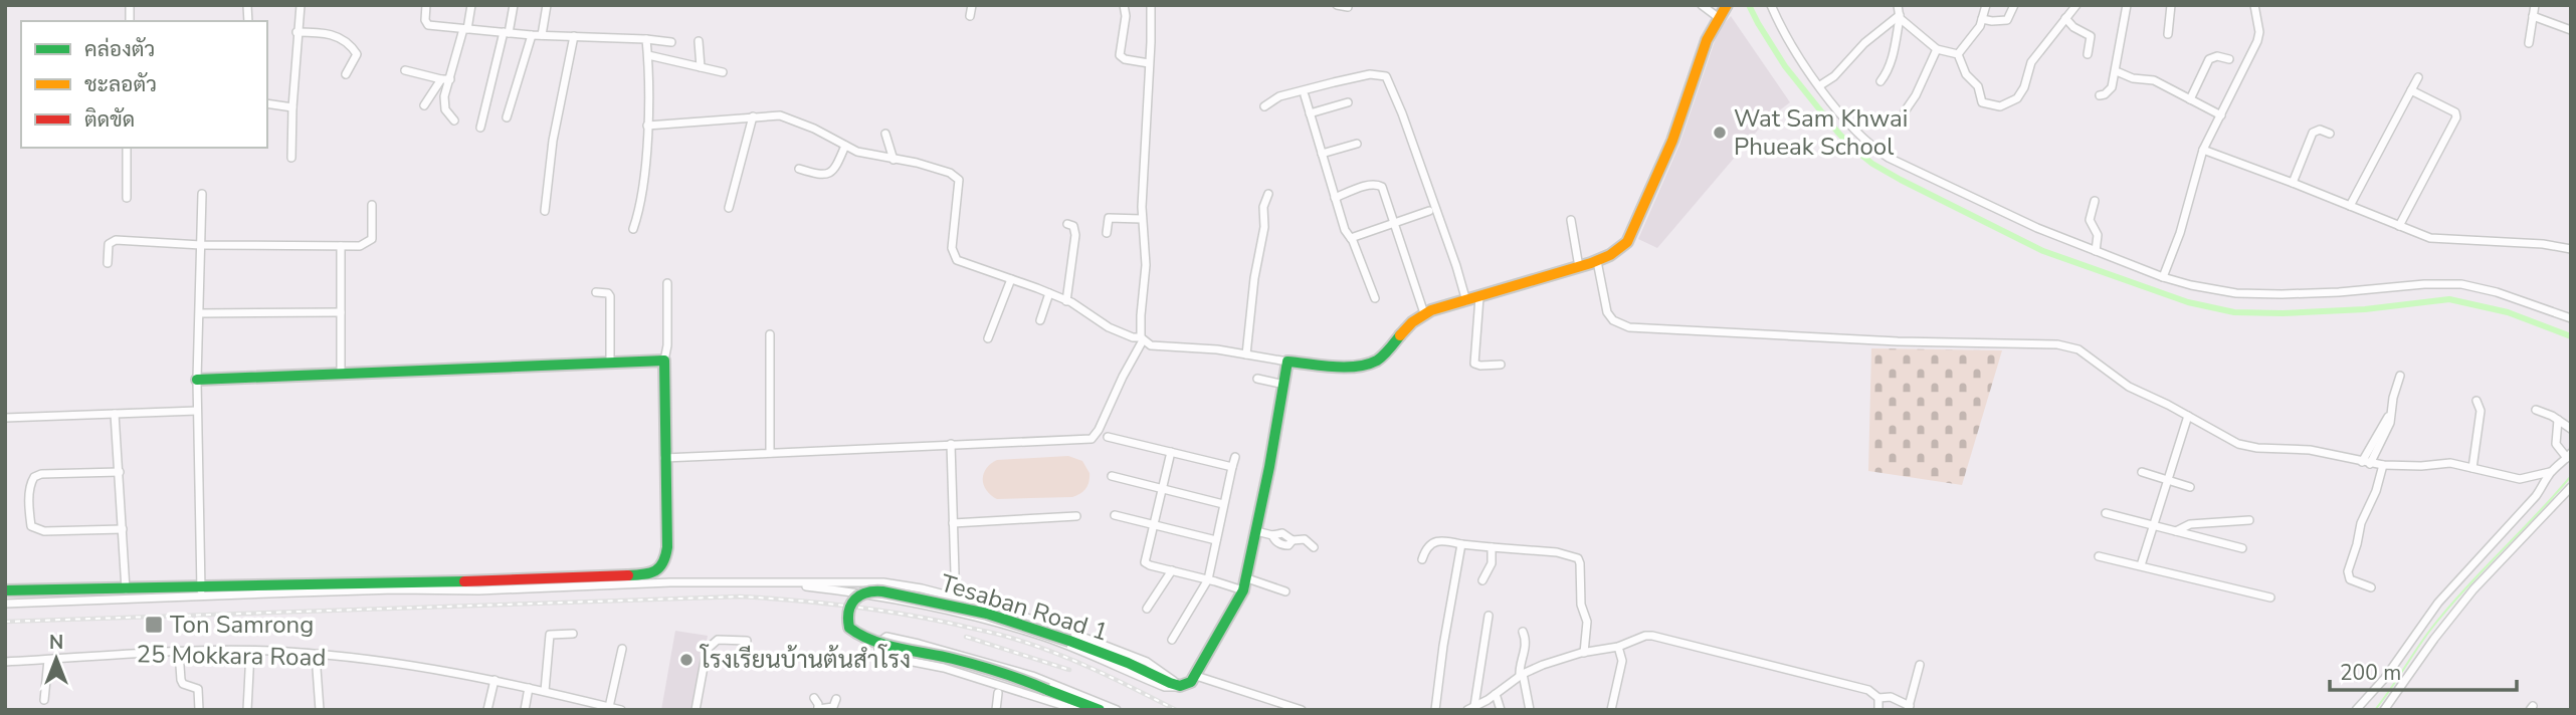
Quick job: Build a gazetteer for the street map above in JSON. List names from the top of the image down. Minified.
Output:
{"streets":{"street":["Tesaban Road 1","25 Mokkara Road"]},"places":{"other":["Wat Sam Khwai Phueak School","โรงเรียนบ้านต้นสำโรง"],"transit":["Ton Samrong"]},"legend":["คล่องตัว","ชะลอตัว","ติดขัด"],"scale_bar":"200 m","north":"top"}
